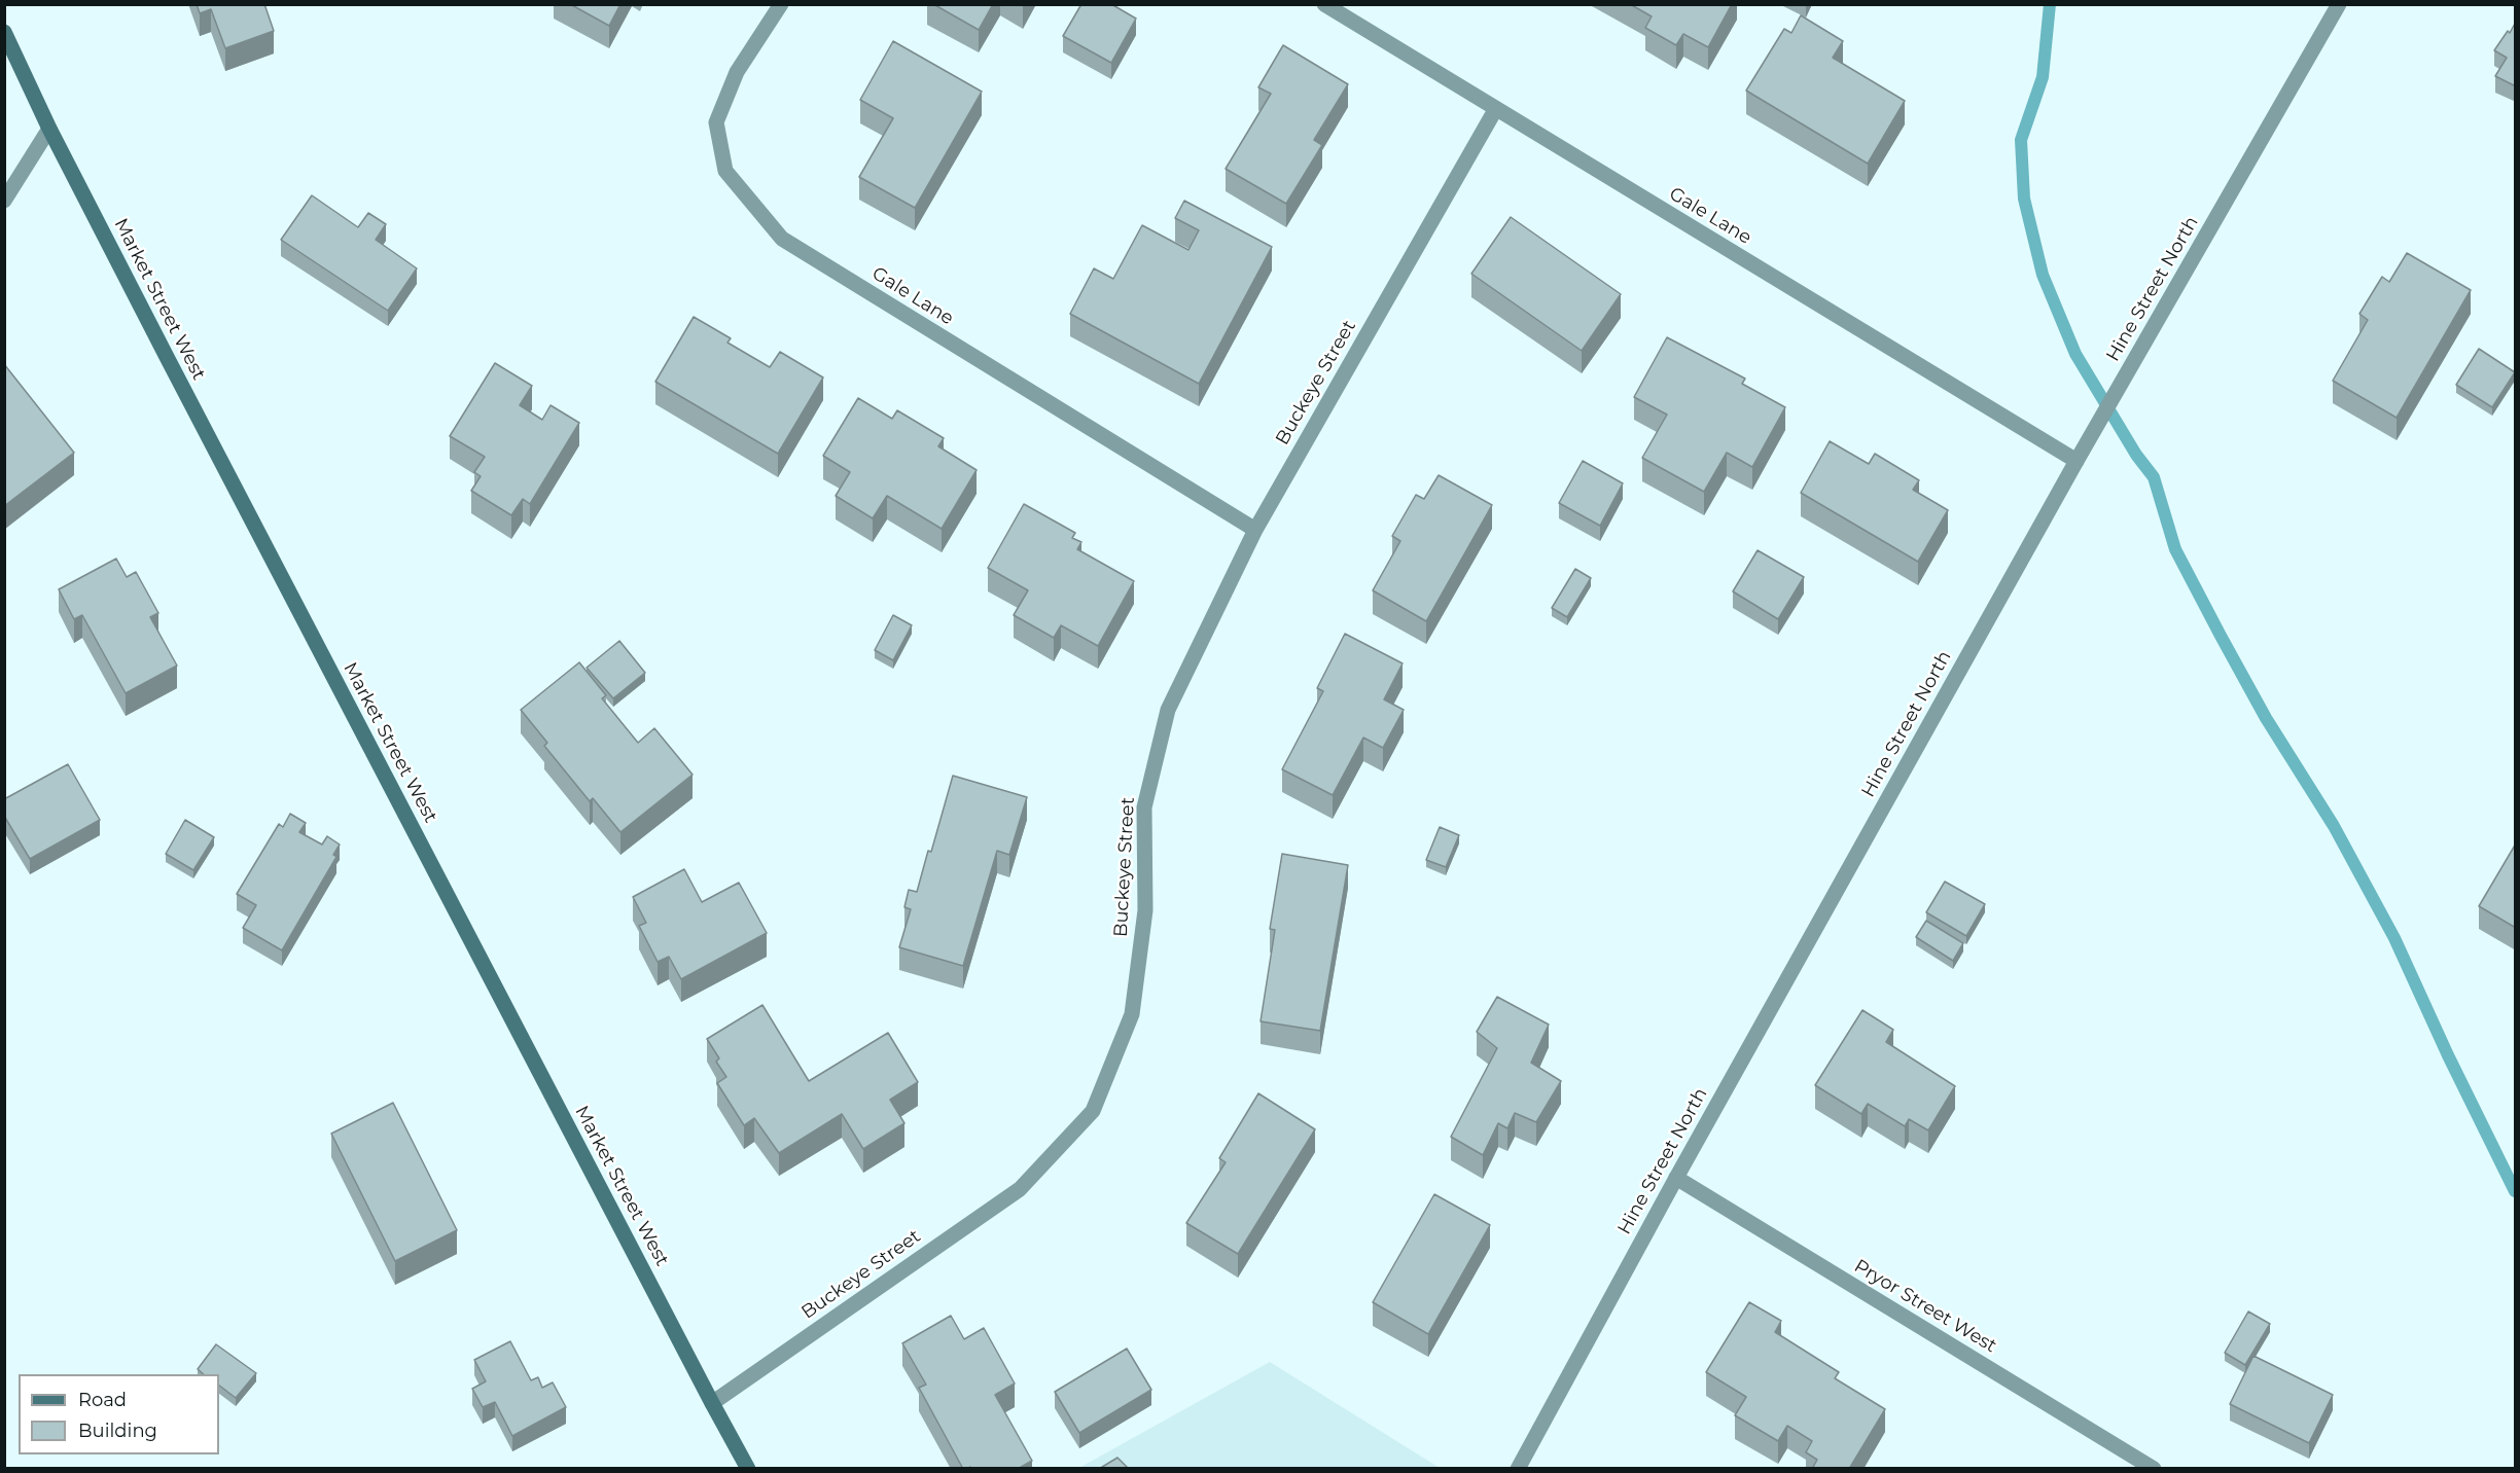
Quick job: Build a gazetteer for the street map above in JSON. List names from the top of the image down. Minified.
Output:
{"streets":{"main road":["Market Street West"],"street":["Gale Lane","Hine Street North","Buckeye Street","Pryor Street West"]},"crossings":[["Gale Lane","Hine Street North"],["Gale Lane","Buckeye Street"],["Hine Street North","Pryor Street West"],["Market Street West","Buckeye Street"]],"legend":["Road","Building"]}
